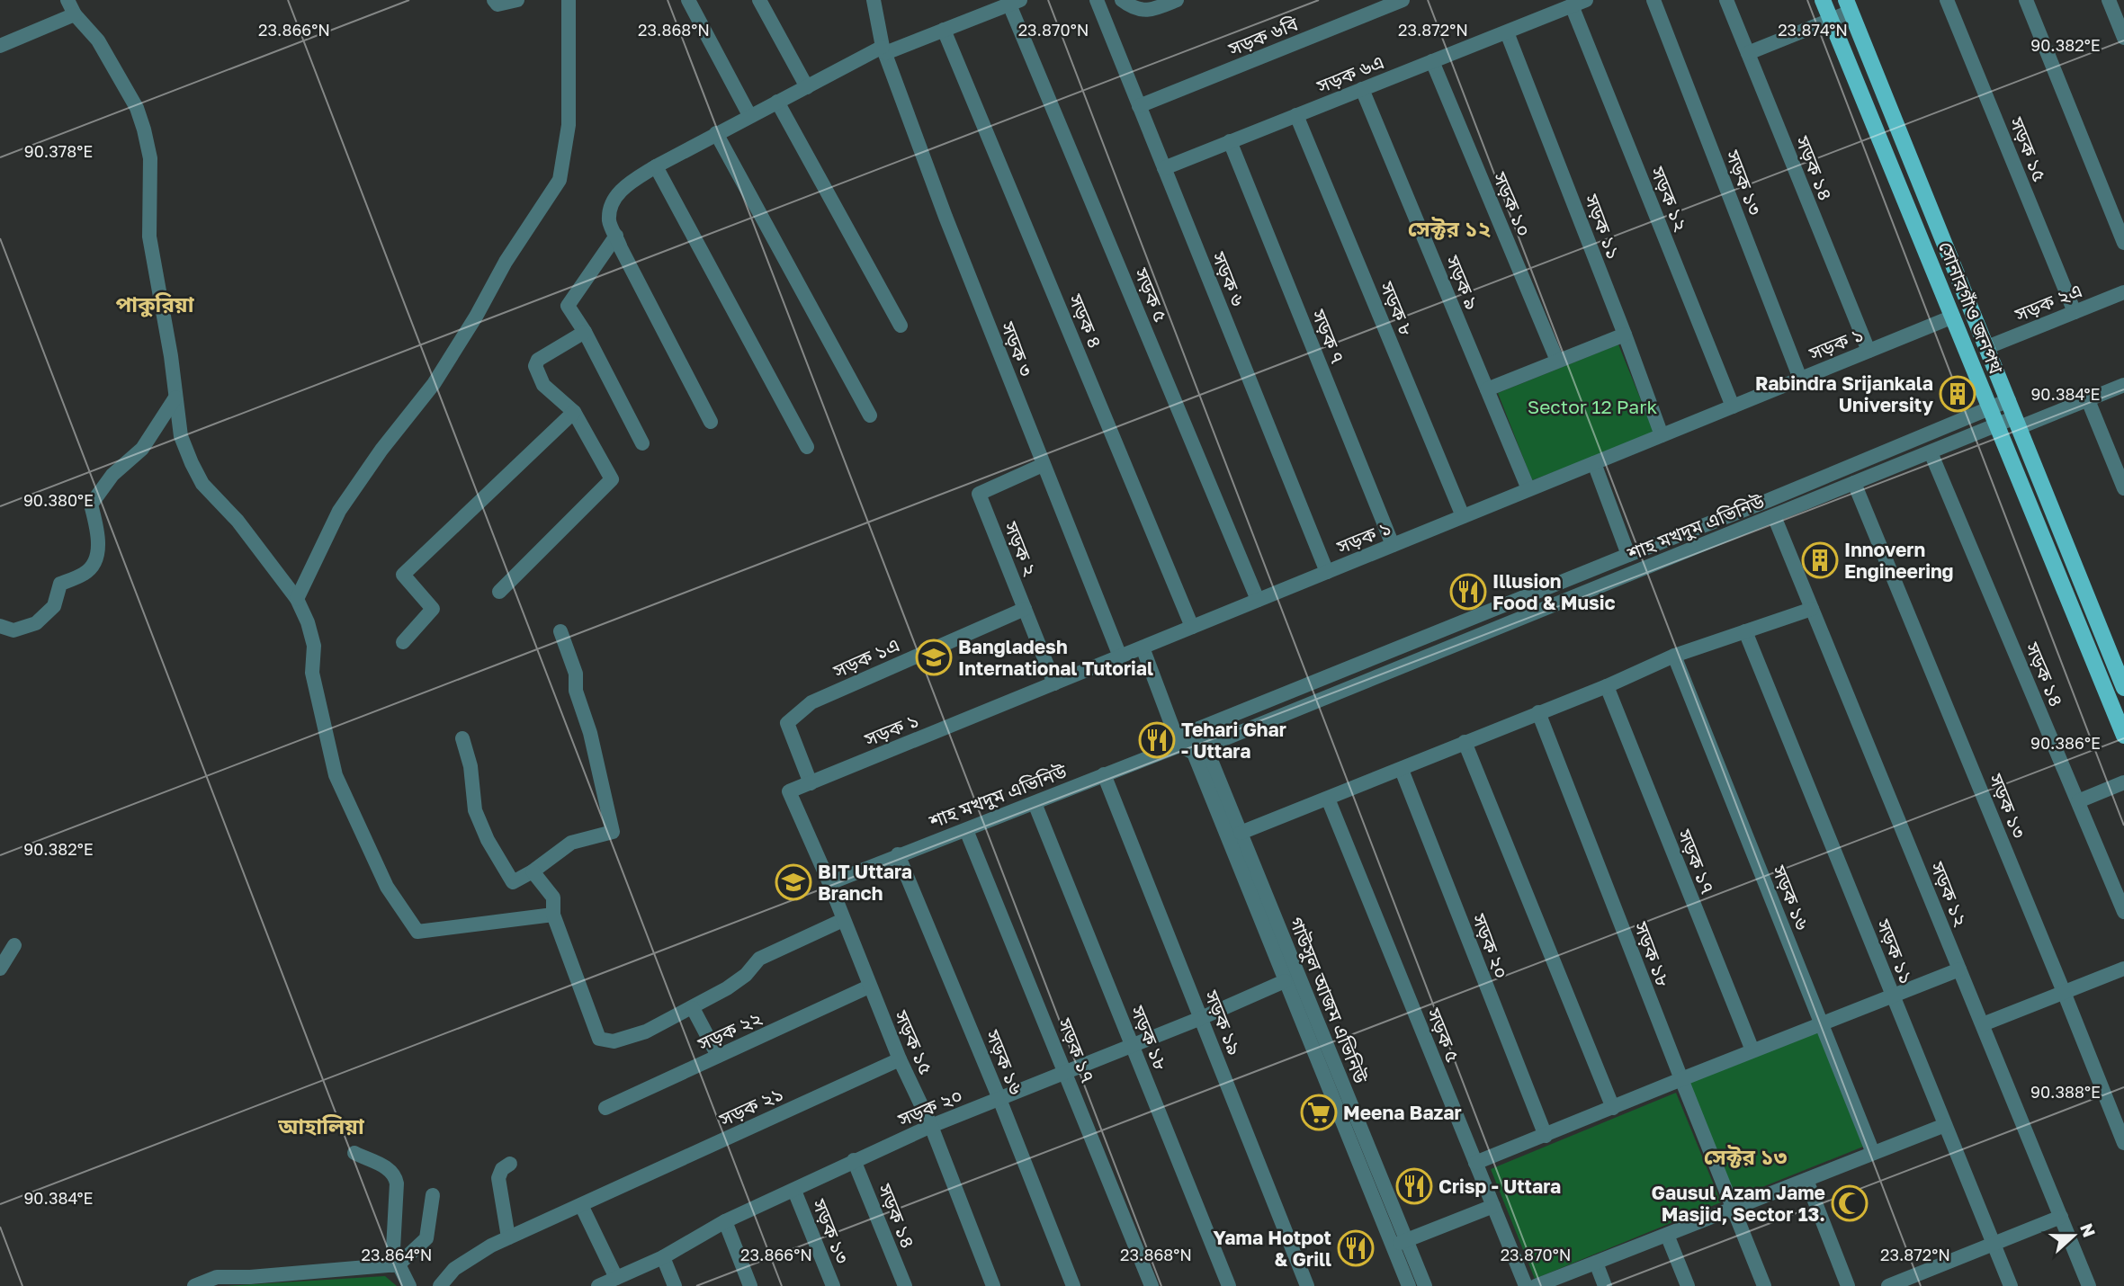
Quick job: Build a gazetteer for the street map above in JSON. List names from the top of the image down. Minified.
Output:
{"streets":{"main road":["সোনারগাঁও জনপথ"],"street":["সড়ক ৬বি","সড়ক ৬এ","সড়ক ১৫","সড়ক ১৪","সড়ক ১৩","সড়ক ১২","সড়ক ১০","সড়ক ১১","সড়ক ৬","সড়ক ৯","সড়ক ৫","সড়ক ২এ","সড়ক ৮","সড়ক ৪","সড়ক ৭","সড়ক ১","সড়ক ৩","শাহ মখদুম এভিনিউ","সড়ক ২","সড়ক ১এ","সড়ক ১৭","সড়ক ১৬","সড়ক ২০","সড়ক ১৮","গাউসুল আজম এভিনিউ","সড়ক ১৯","সড়ক ২২","সড়ক ২১"]},"crossings":[["সড়ক ৬বি","সড়ক ৬"],["সড়ক ৬এ","সড়ক ১২"],["সড়ক ৬এ","সড়ক ১০"],["সড়ক ৬এ","সড়ক ১১"],["সড়ক ৬এ","সড়ক ৬"],["সড়ক ৬এ","সড়ক ৯"],["সড়ক ৬এ","সড়ক ৮"],["সড়ক ৬এ","সড়ক ৭"],["সড়ক ১৫","সড়ক ২এ"],["সড়ক ১৫","সড়ক ১"],["সড়ক ১৫","শাহ মখদুম এভিনিউ"],["সড়ক ১৫","সড়ক ২০"],["সড়ক ১৫","সড়ক ২২"],["সড়ক ১৫","সড়ক ২১"],["সড়ক ১৪","সড়ক ১"],["সড়ক ১৪","শাহ মখদুম এভিনিউ"],["সড়ক ১৪","সড়ক ২০"],["সড়ক ১৩","সড়ক ১"],["সড়ক ১৩","শাহ মখদুম এভিনিউ"],["সড়ক ১৩","সড়ক ২০"],["সড়ক ১২","সড়ক ১"],["সড়ক ১২","শাহ মখদুম এভিনিউ"],["সড়ক ১১","সড়ক ১"],["সড়ক ৬","সড়ক ১"],["সড়ক ৯","সড়ক ১"],["সড়ক ৫","সড়ক ১"],["সড়ক ২এ","সোনারগাঁও জনপথ"],["সোনারগাঁও জনপথ","সড়ক ১"],["সোনারগাঁও জনপথ","শাহ মখদুম এভিনিউ"],["সড়ক ৮","সড়ক ১"],["সড়ক ৪","সড়ক ১"],["সড়ক ৭","সড়ক ১"],["সড়ক ১","সড়ক ৩"],["সড়ক ১","সড়ক ২"],["সড়ক ১","সড়ক ১এ"],["সড়ক ৩","সড়ক ২"],["শাহ মখদুম এভিনিউ","সড়ক ১৭"],["শাহ মখদুম এভিনিউ","সড়ক ১৬"],["শাহ মখদুম এভিনিউ","সড়ক ১৮"],["শাহ মখদুম এভিনিউ","গাউসুল আজম এভিনিউ"],["শাহ মখদুম এভিনিউ","সড়ক ১৯"],["সড়ক ২","সড়ক ১এ"],["সড়ক ১৭","সড়ক ২০"],["সড়ক ১৬","সড়ক ২০"],["সড়ক ২০","সড়ক ১৮"],["সড়ক ২০","গাউসুল আজম এভিনিউ"],["সড়ক ২০","সড়ক ১৯"]],"districts":["সেক্টর ১২","পাকুরিয়া","আহালিয়া","সেক্টর ১৩"],"parks":["Sector 12 Park"],"places":{"building":["Rabindra Srijankala University","Innovern Engineering"],"restaurant":["Illusion Food & Music","Tehari Ghar - Uttara","Crisp - Uttara","Yama Hotpot & Grill"],"school or university":["Bangladesh International Tutorial","BIT Uttara Branch"],"supermarket":["Meena Bazar"],"mosque":["Gausul Azam Jame Masjid, Sector 13."]},"north":"right","coordinates":["23.872°N","23.866°N","23.868°N","23.870°N","23.874°N","90.382°E","90.378°E","90.384°E","90.380°E","90.386°E","90.388°E","23.864°N"]}
